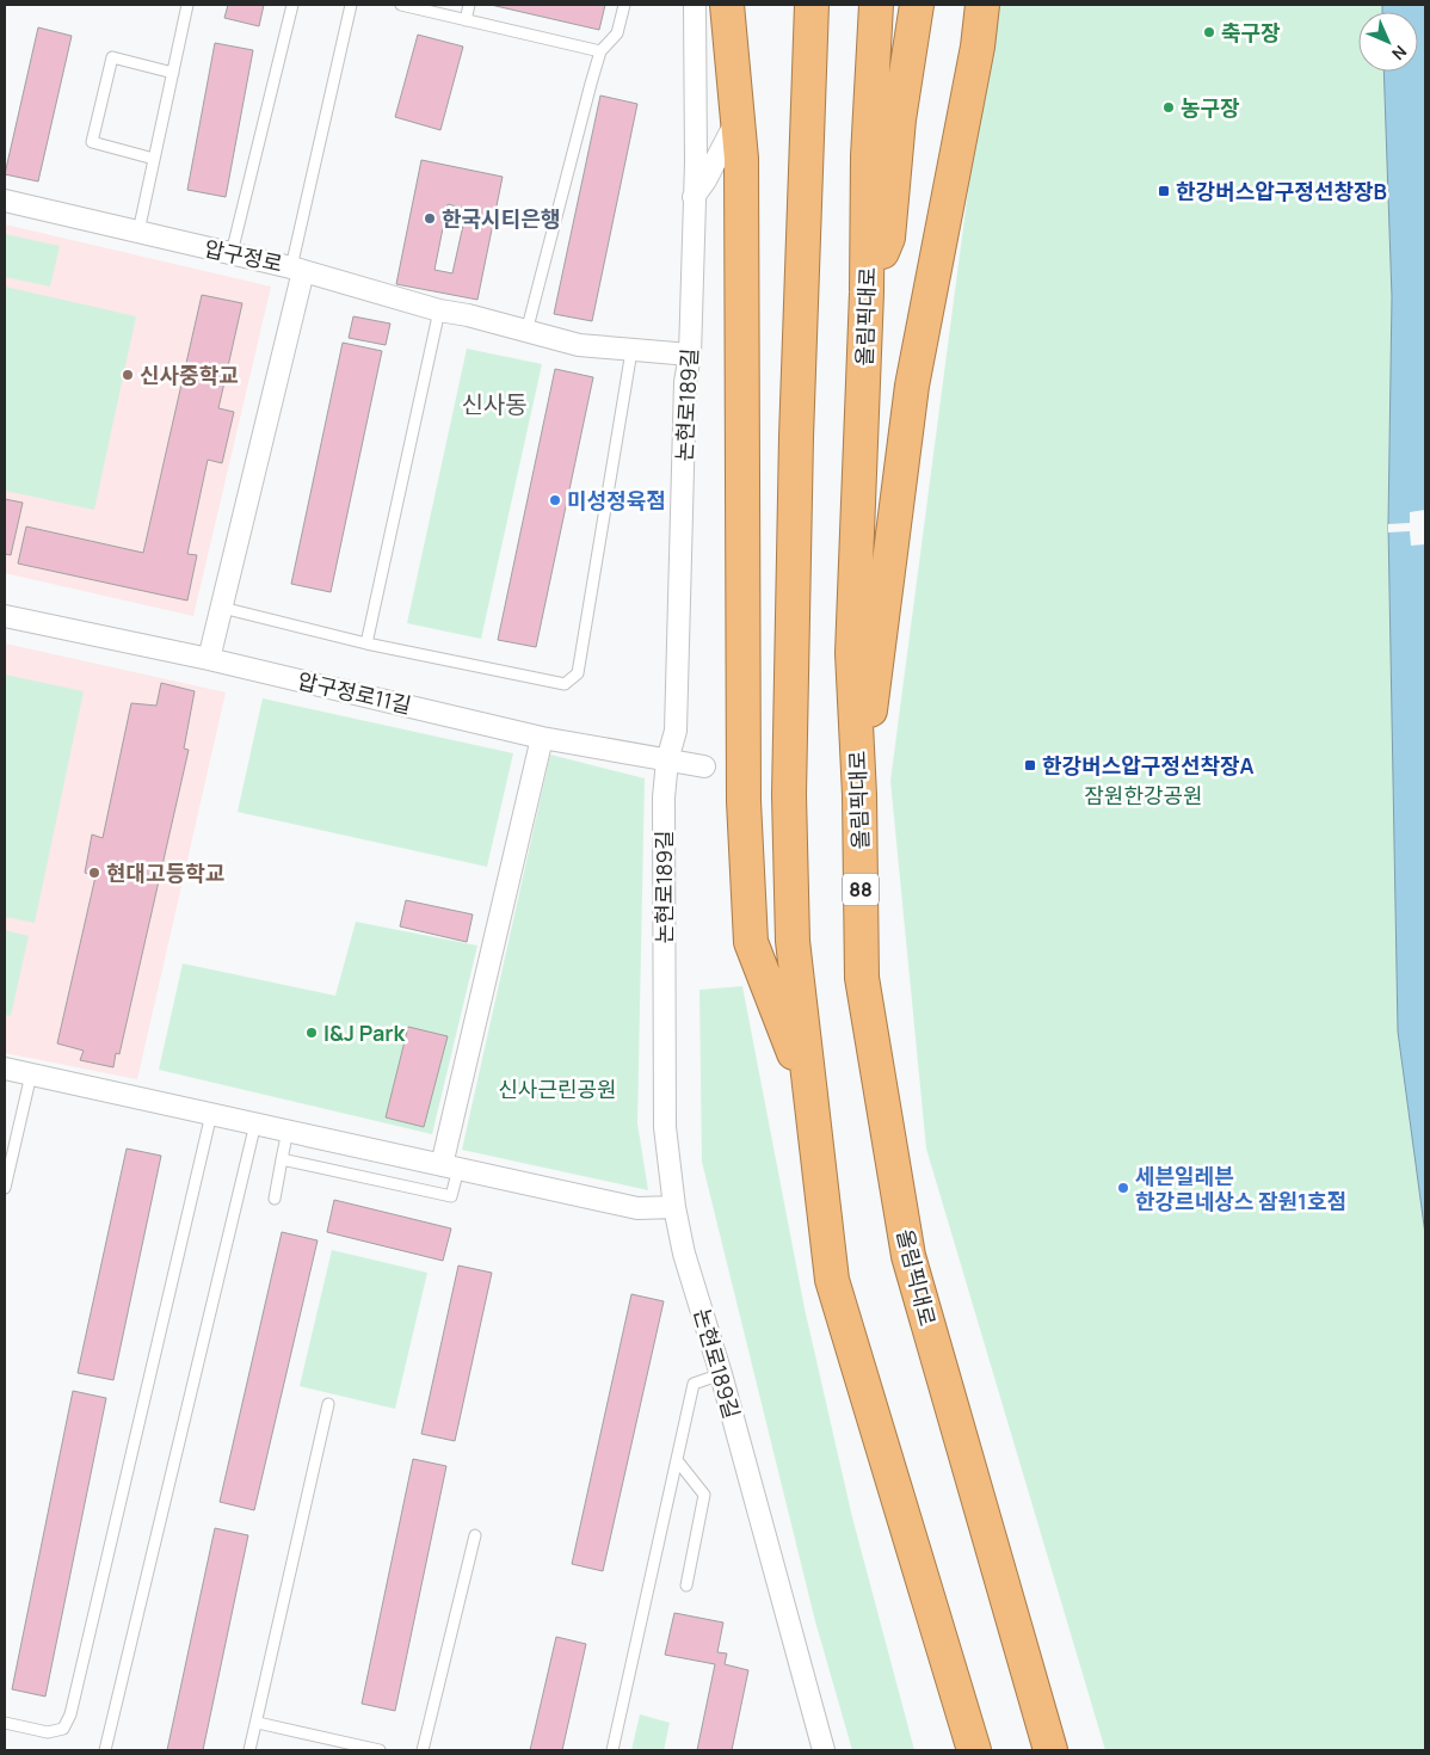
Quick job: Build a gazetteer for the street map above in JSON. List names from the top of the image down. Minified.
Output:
{"streets":{"highway":["올림픽대로","88"],"street":["압구정로","논현로189길","압구정로11길"]},"crossings":[["논현로189길","압구정로11길"]],"districts":["신사동"],"parks":["잠원한강공원","신사근린공원"],"places":{"other":["축구장","농구장","한국시티은행","신사중학교","미성정육점","현대고등학교","I&J Park","세븐일레븐 한강르네상스 잠원1호점"],"transit":["한강버스압구정선창장B","한강버스압구정선착장A"]},"north":"bottom right"}
